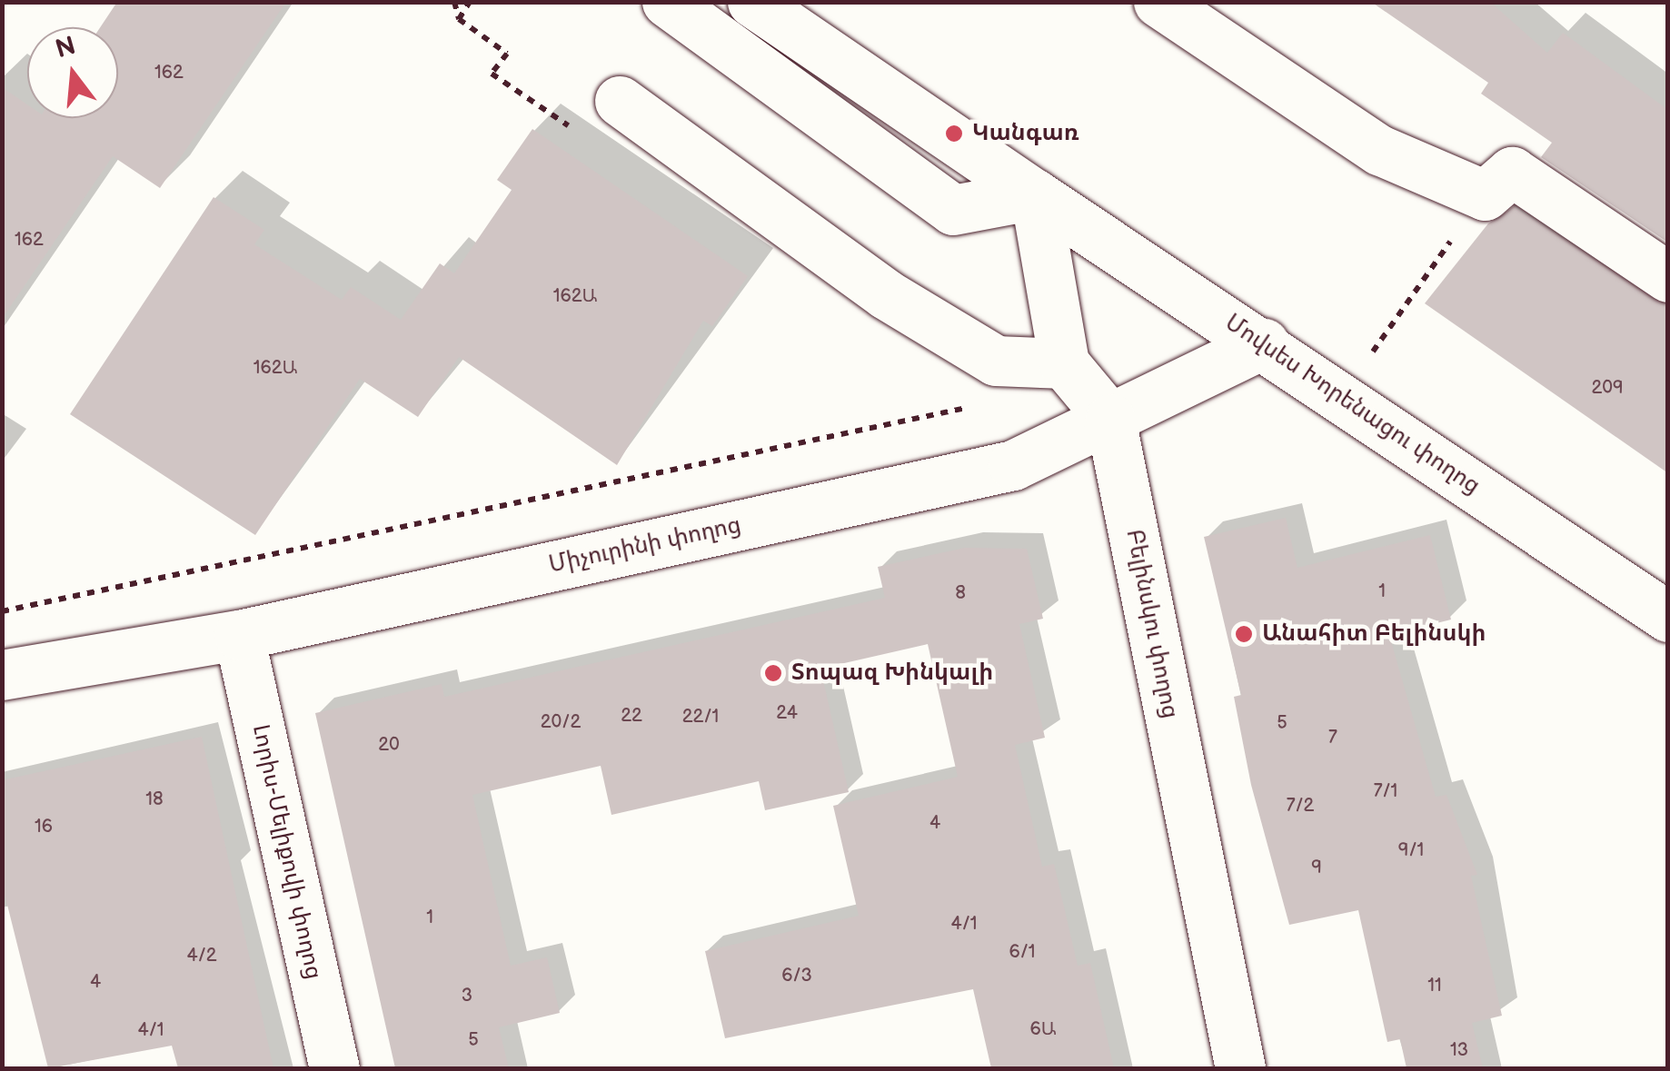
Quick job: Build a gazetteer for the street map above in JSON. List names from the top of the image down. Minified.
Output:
{"streets":{"street":["Մովսես Խորենացու փողոց","Միչուրինի փողոց","Բելինսկու փողոց","Լորիս-Մելիքովի փողոց"]},"crossings":[["Մովսես Խորենացու փողոց","Միչուրինի փողոց"],["Միչուրինի փողոց","Բելինսկու փողոց"],["Միչուրինի փողոց","Լորիս-Մելիքովի փողոց"]],"places":["Կանգառ","Անահիտ Բելինսկի","Տոպազ Խինկալի"],"house_numbers":["162","162","162Ա","162Ա","209","1","8","24","22","22/1","20/2","5","7","20","7/1","18","7/2","4","16","9/1","9","1","4/1","6/1","4/2","6/3","4","11","3","6Ա","4/1","5","13"],"north":"top"}
